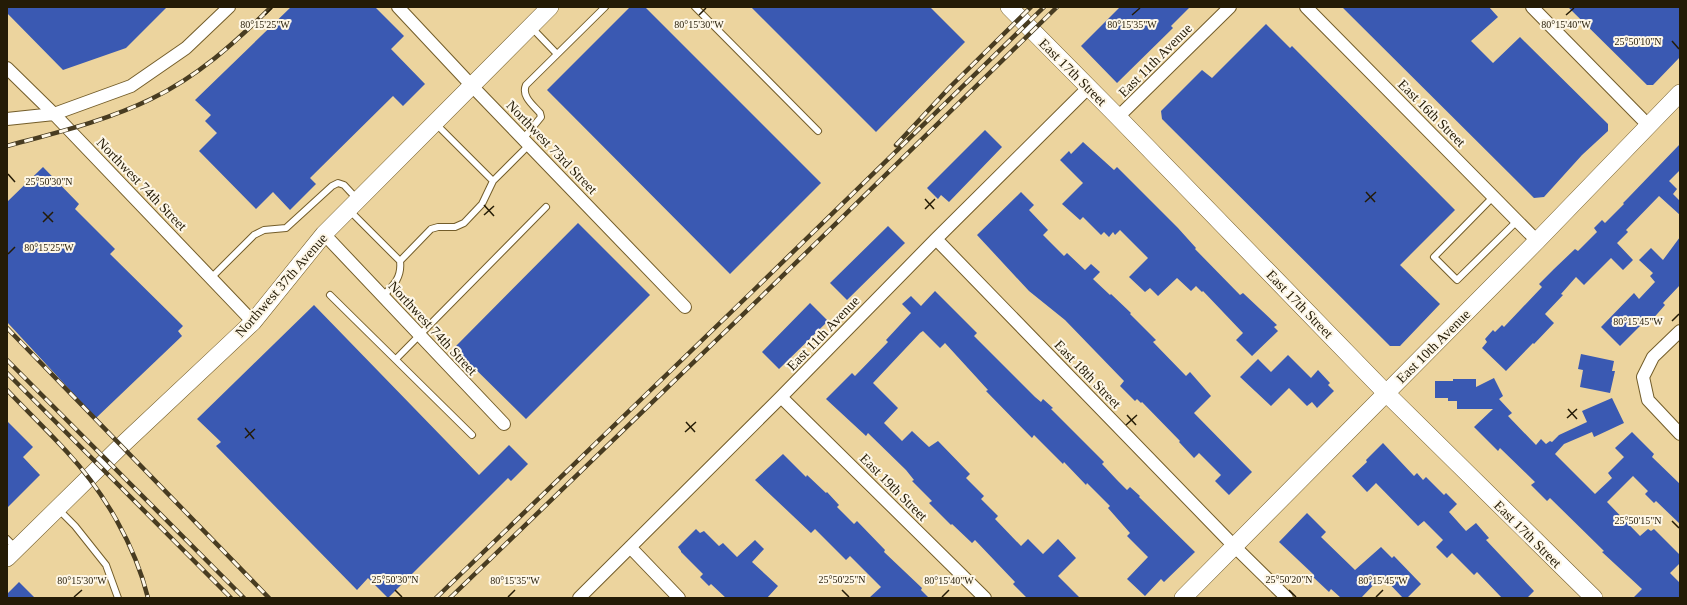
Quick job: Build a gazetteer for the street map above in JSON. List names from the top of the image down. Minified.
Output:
{"streets":{"street":["East 11th Avenue","East 17th Street","East 16th Street","Northwest 73rd Street","Northwest 74th Street","Northwest 37th Avenue","East 10th Avenue","East 18th Street","East 19th Street"]},"crossings":[["East 11th Avenue","East 17th Street"],["East 11th Avenue","East 18th Street"],["East 11th Avenue","East 19th Street"],["East 17th Street","East 10th Avenue"],["East 16th Street","East 10th Avenue"],["Northwest 73rd Street","Northwest 37th Avenue"],["Northwest 74th Street","Northwest 37th Avenue"],["East 10th Avenue","East 18th Street"]],"coordinates":["80°15'25\"W","80°15'30\"W","80°15'35\"W","80°15'40\"W","25°50'10\"N","25°50'30\"N","80°15'45\"W","25°50'15\"N","25°50'25\"N","25°50'20\"N"]}
